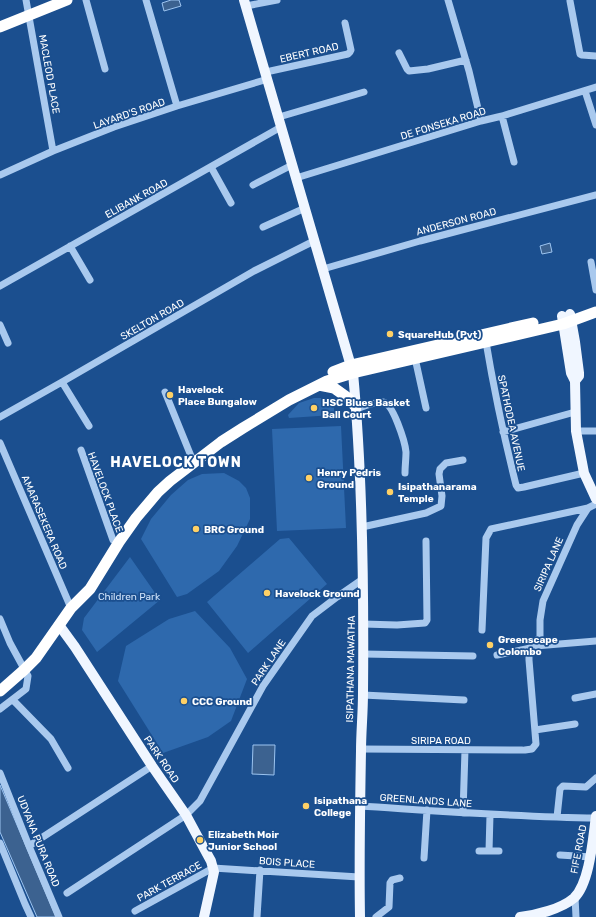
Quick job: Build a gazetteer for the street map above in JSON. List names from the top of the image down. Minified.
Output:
{"streets":{"main road":["ISIPATHANA MAWATHA","PARK ROAD","FIFE ROAD"],"street":["EBERT ROAD","MACLEOD PLACE","LAYARD'S ROAD","DE FONSEKA ROAD","ELIBANK ROAD","ANDERSON ROAD","SKELTON ROAD","SPATHODEA AVENUE","HAVELOCK PLACE","AMARASEKERA ROAD","SIRIPA LANE","PARK LANE","SIRIPA ROAD","GREENLANDS LANE","UDYANA PURA ROAD","BOIS PLACE","PARK TERRACE"]},"crossings":[["EBERT ROAD","LAYARD'S ROAD"],["EBERT ROAD","ISIPATHANA MAWATHA"],["MACLEOD PLACE","LAYARD'S ROAD"],["LAYARD'S ROAD","ISIPATHANA MAWATHA"],["DE FONSEKA ROAD","ISIPATHANA MAWATHA"],["ELIBANK ROAD","ISIPATHANA MAWATHA"],["ANDERSON ROAD","ISIPATHANA MAWATHA"],["SKELTON ROAD","ISIPATHANA MAWATHA"],["SIRIPA LANE","SIRIPA ROAD"],["PARK LANE","ISIPATHANA MAWATHA"],["PARK LANE","PARK ROAD"],["ISIPATHANA MAWATHA","SIRIPA ROAD"],["ISIPATHANA MAWATHA","GREENLANDS LANE"],["ISIPATHANA MAWATHA","BOIS PLACE"],["PARK ROAD","BOIS PLACE"],["PARK ROAD","PARK TERRACE"],["GREENLANDS LANE","FIFE ROAD"],["BOIS PLACE","PARK TERRACE"]],"districts":["HAVELOCK TOWN"],"parks":["Children Park"],"places":["SquareHub (Pvt)","Havelock Place Bungalow","HSC Blues Basket Ball Court","Henry Pedris Ground","Isipathanarama Temple","BRC Ground","Havelock Ground","Greenscape Colombo","CCC Ground","Isipathana College","Elizabeth Moir Junior School"]}
